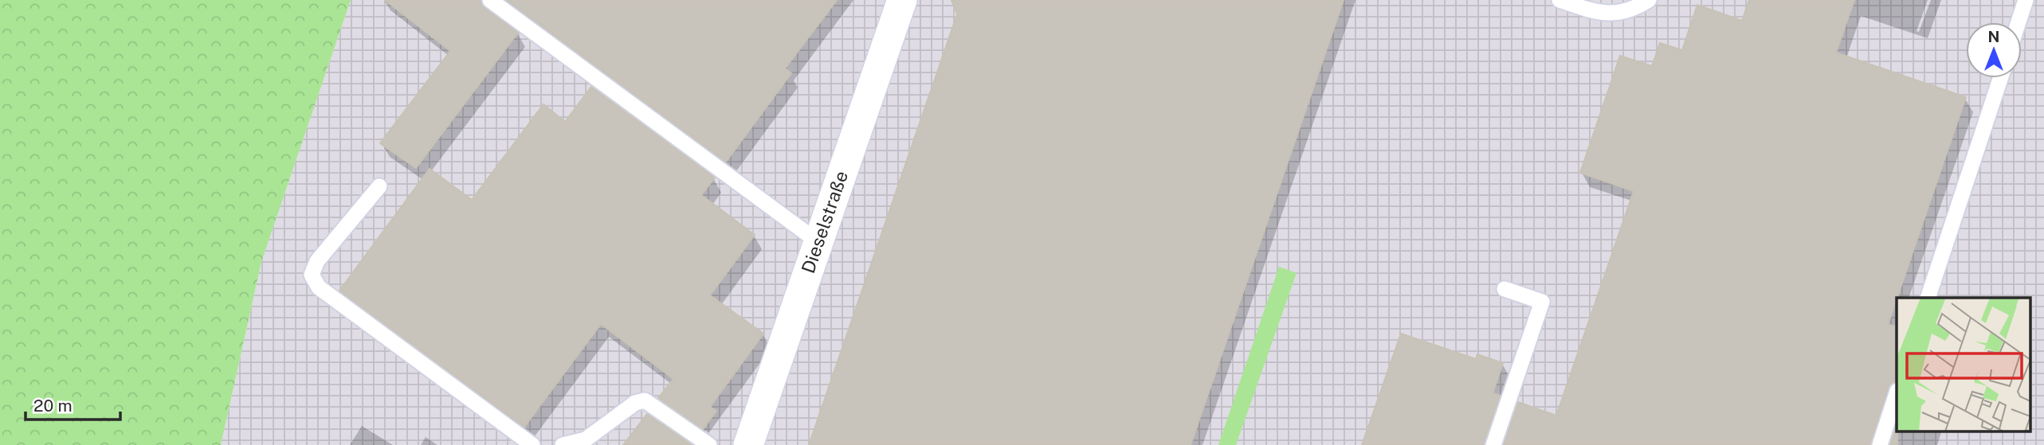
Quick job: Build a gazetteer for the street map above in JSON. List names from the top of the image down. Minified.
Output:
{"streets":{"street":["Dieselstraße"]},"scale_bar":"20 m","north":"top"}
